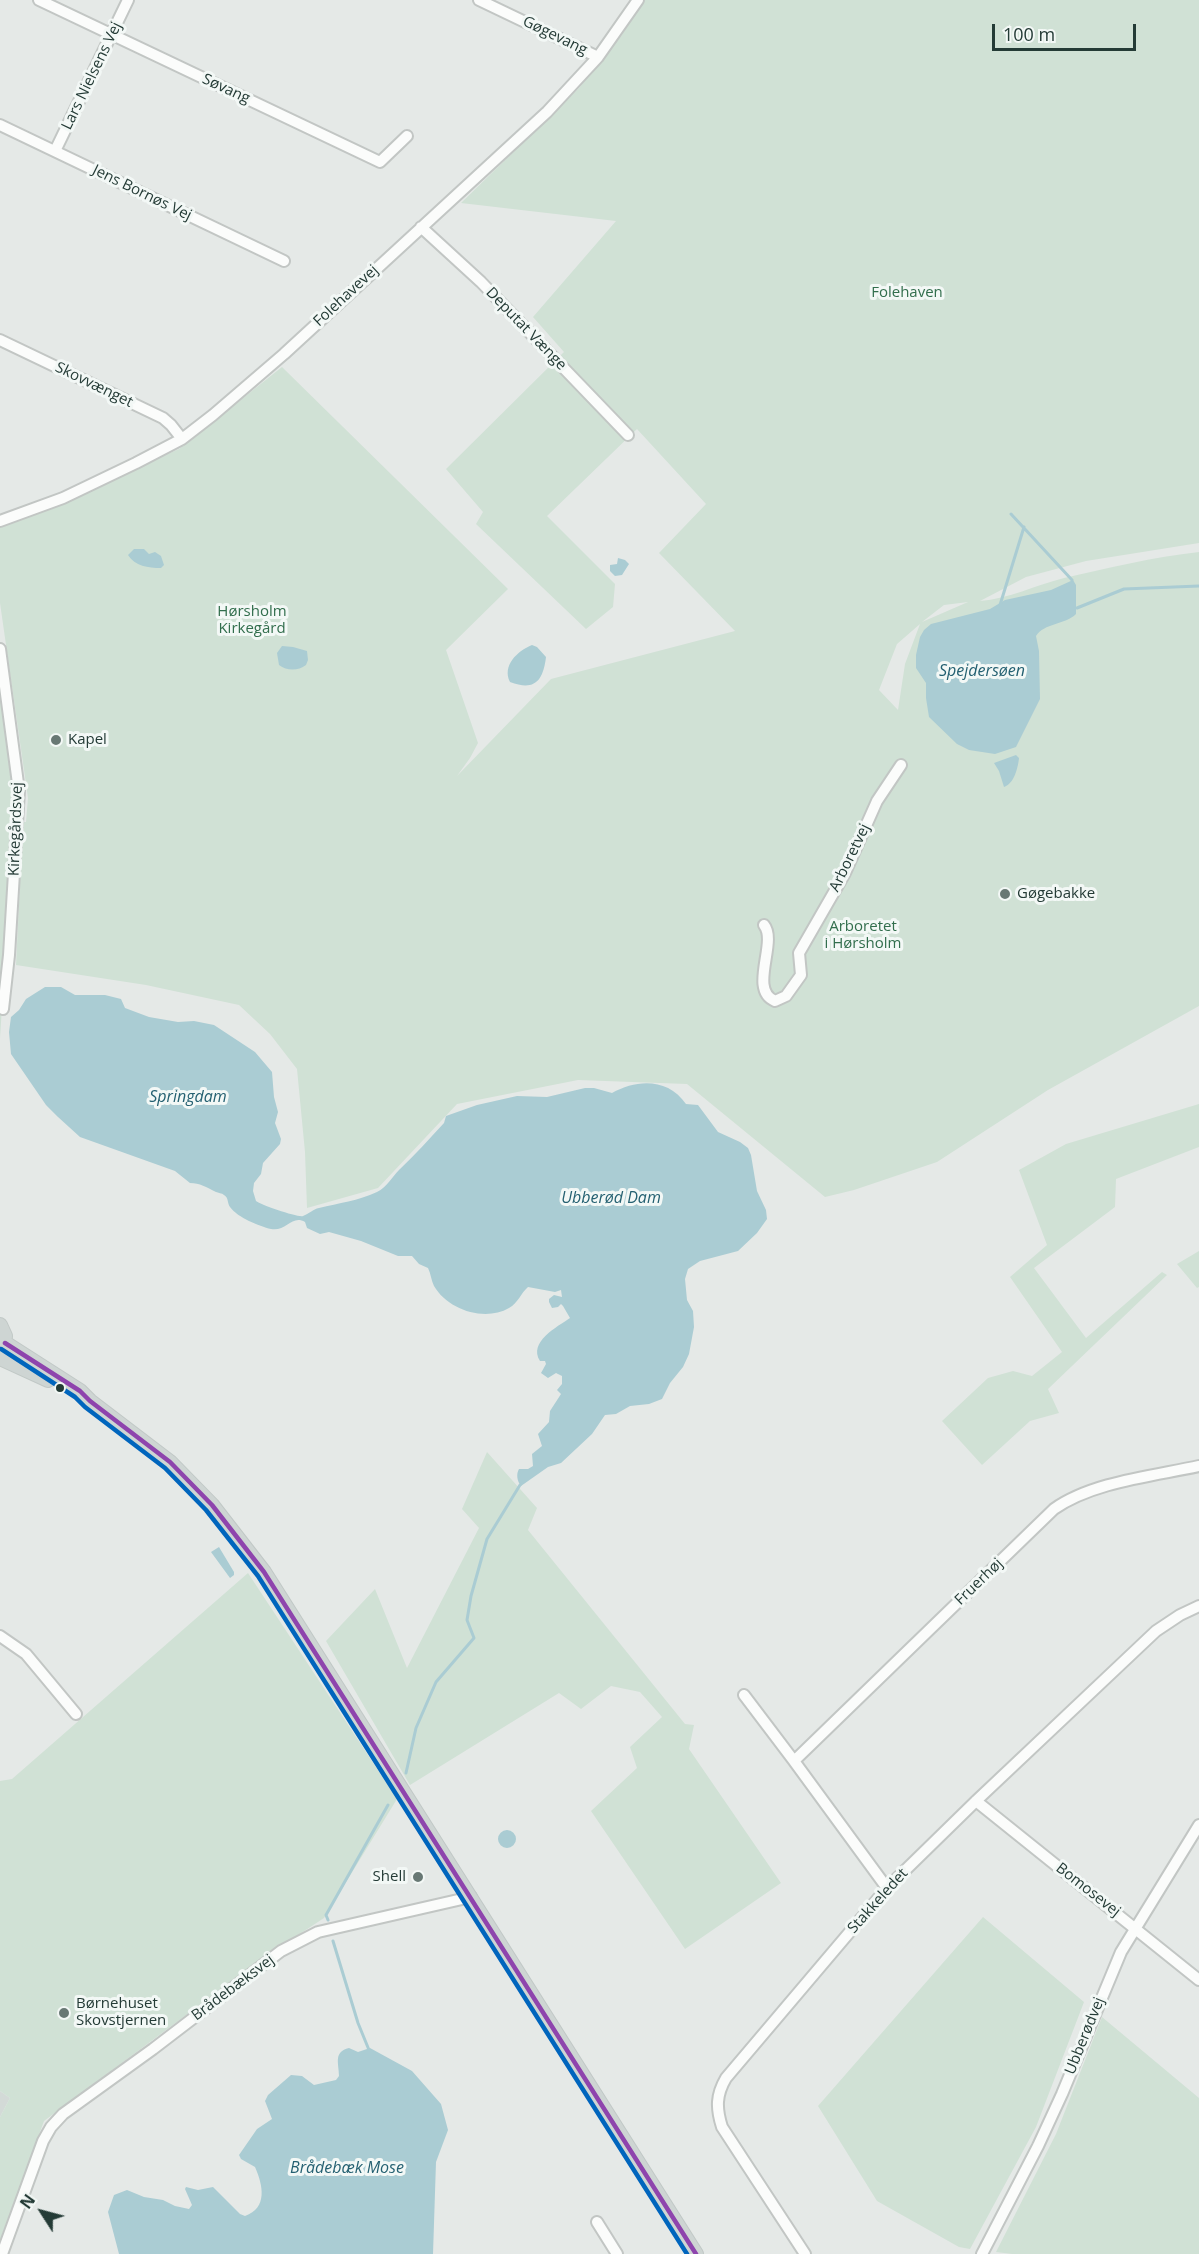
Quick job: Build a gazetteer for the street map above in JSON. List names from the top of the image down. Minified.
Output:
{"streets":{"street":["Gøgevang","Lars Nielsens Vej","Søvang","Jens Bornøs Vej","Folehavevej","Deputat Vænge","Skovvænget","Kirkegårdsvej","Arboretvej","Fruerhøj","Bomosevej","Stakkeledet","Brådebæksvej","Ubberødvej"]},"crossings":[["Gøgevang","Folehavevej"],["Lars Nielsens Vej","Søvang"],["Lars Nielsens Vej","Jens Bornøs Vej"],["Folehavevej","Deputat Vænge"],["Folehavevej","Skovvænget"],["Bomosevej","Stakkeledet"],["Bomosevej","Ubberødvej"]],"water":["Spejdersøen","Springdam","Ubberød Dam","Brådebæk Mose"],"parks":["Folehaven","Hørsholm Kirkegård","Arboretet i Hørsholm"],"places":["Kapel","Gøgebakke","Shell","Børnehuset Skovstjernen"],"scale_bar":"100 m","north":"top left"}
